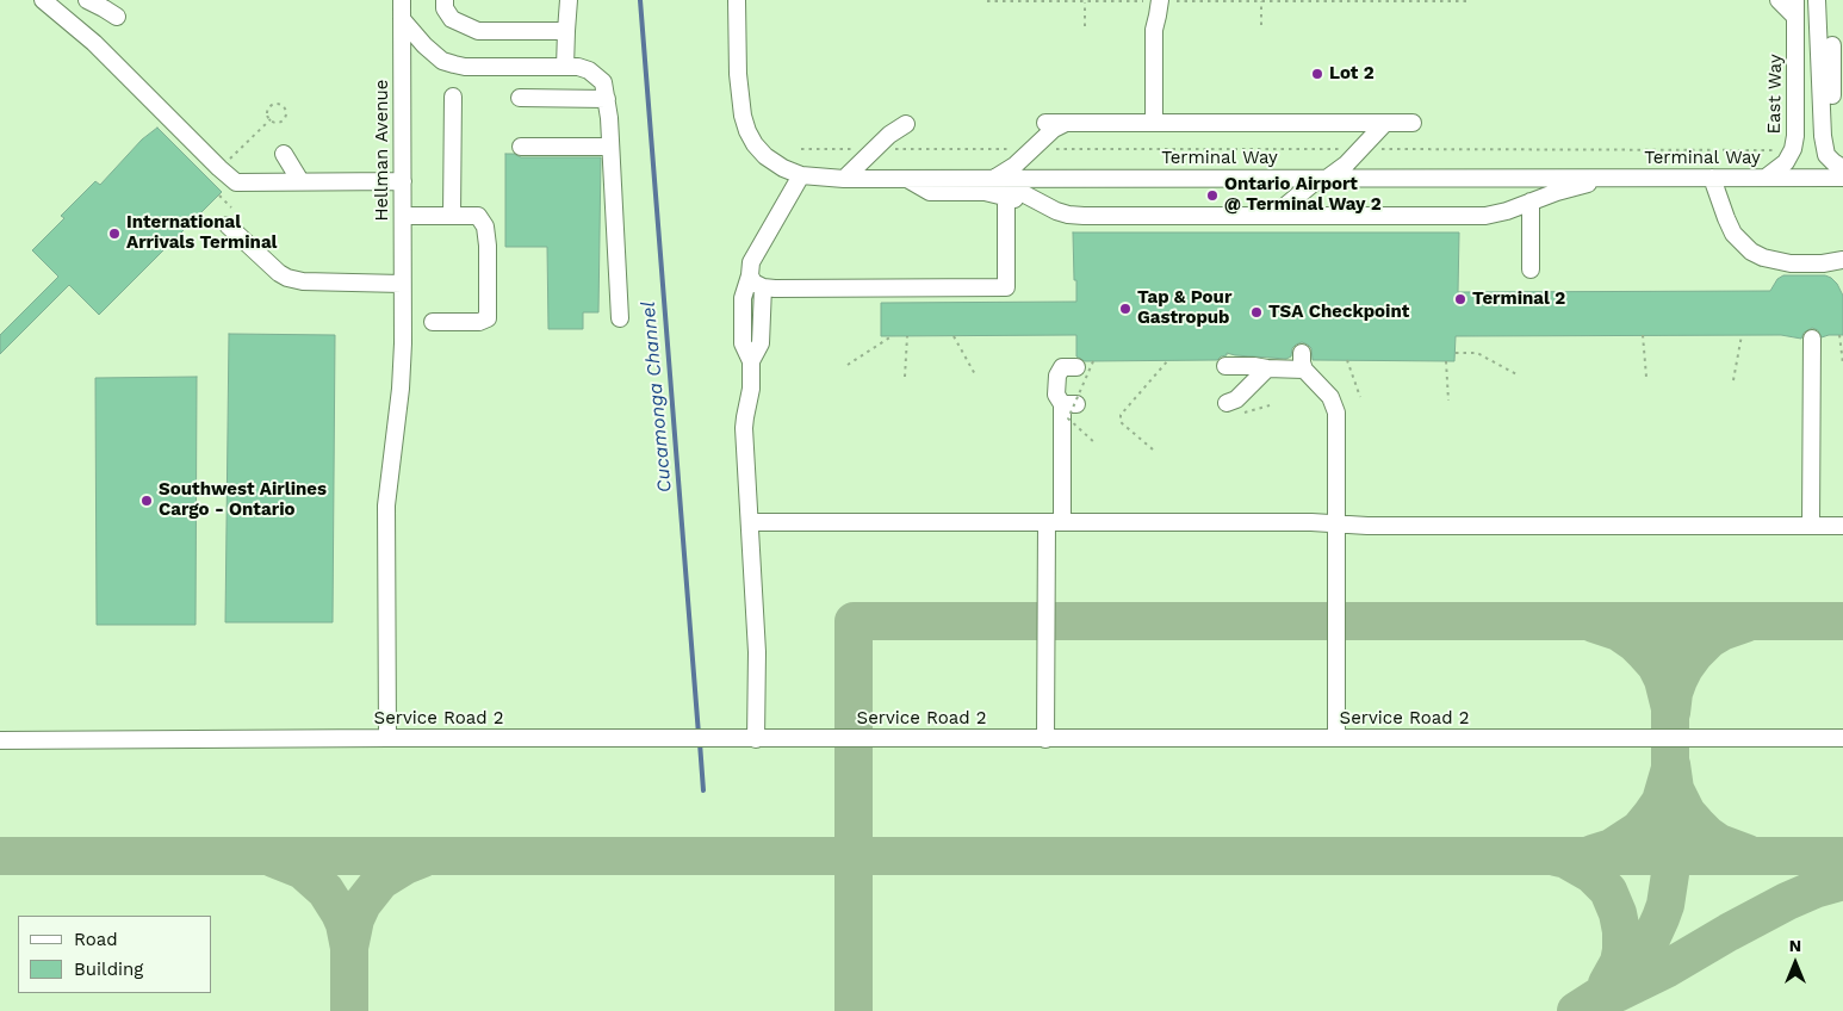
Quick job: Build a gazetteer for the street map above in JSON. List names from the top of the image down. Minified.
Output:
{"streets":{"street":["East Way","Hellman Avenue","Terminal Way","Service Road 2"]},"crossings":[["East Way","Terminal Way"],["Hellman Avenue","Service Road 2"]],"water":["Cucamonga Channel"],"places":["Lot 2","Ontario Airport @ Terminal Way 2","International Arrivals Terminal","Terminal 2","Tap & Pour Gastropub","TSA Checkpoint","Southwest Airlines Cargo - Ontario"],"legend":["Road","Building"],"north":"top"}
